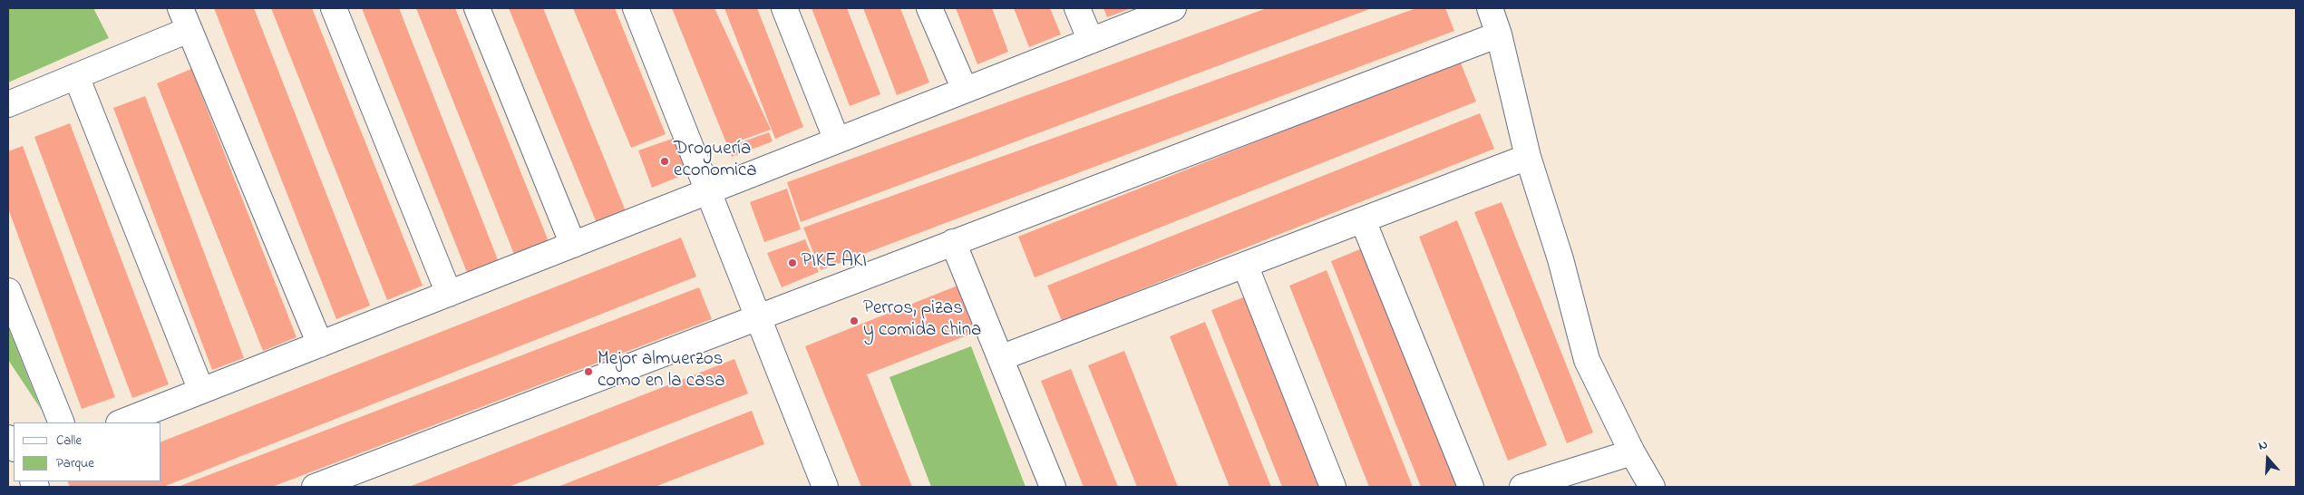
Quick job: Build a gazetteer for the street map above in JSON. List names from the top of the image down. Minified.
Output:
{"places":["Droguería economica","PIKE AKI","Perros, pizas y comida china","Mejor almuerzos como en la casa"],"legend":["Calle","Parque"],"north":"top"}
